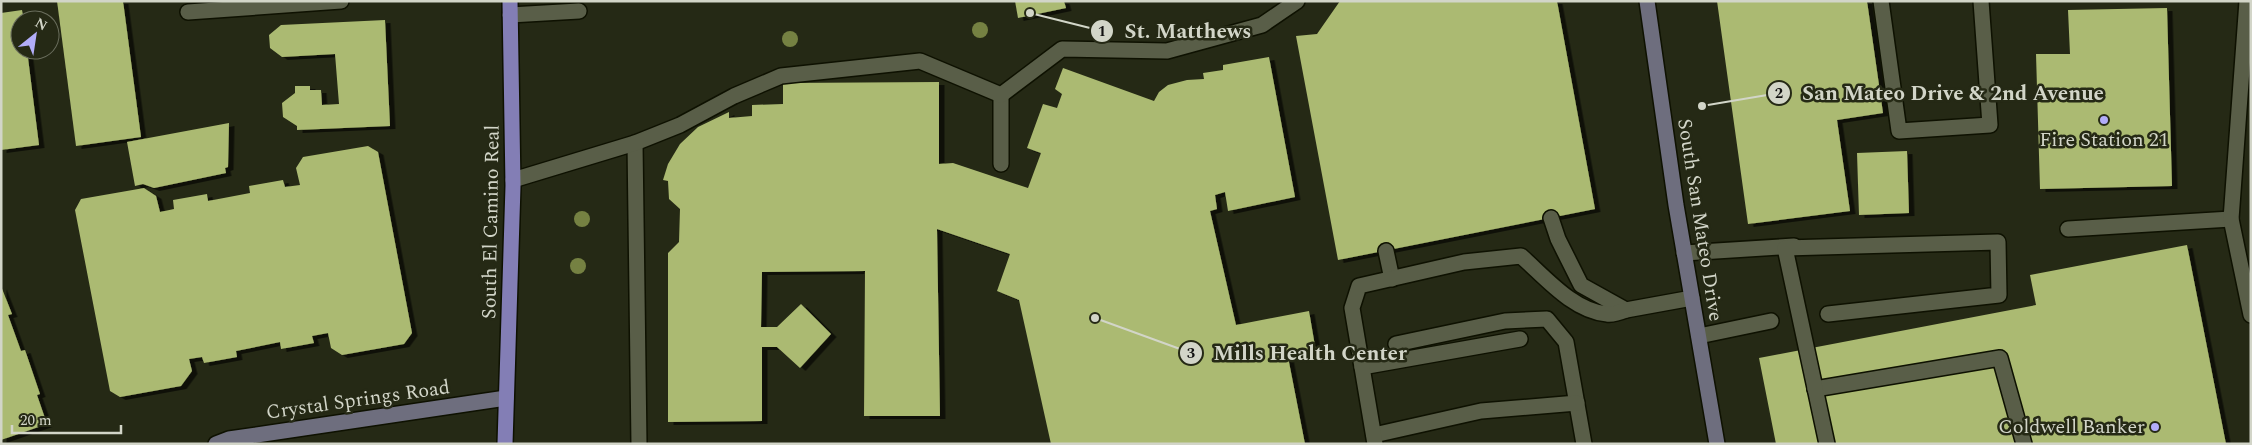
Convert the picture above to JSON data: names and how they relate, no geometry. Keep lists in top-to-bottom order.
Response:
{
  "streets": {
    "main road": ["South San Mateo Drive", "South El Camino Real", "Crystal Springs Road"]
  },
  "crossings": [
    ["South El Camino Real", "Crystal Springs Road"]
  ],
  "places": [
    "St. Matthews",
    "San Mateo Drive & 2nd Avenue",
    "Fire Station 21",
    "Mills Health Center",
    "Coldwell Banker"
  ],
  "scale_bar": "20 m",
  "north": "top right"
}
